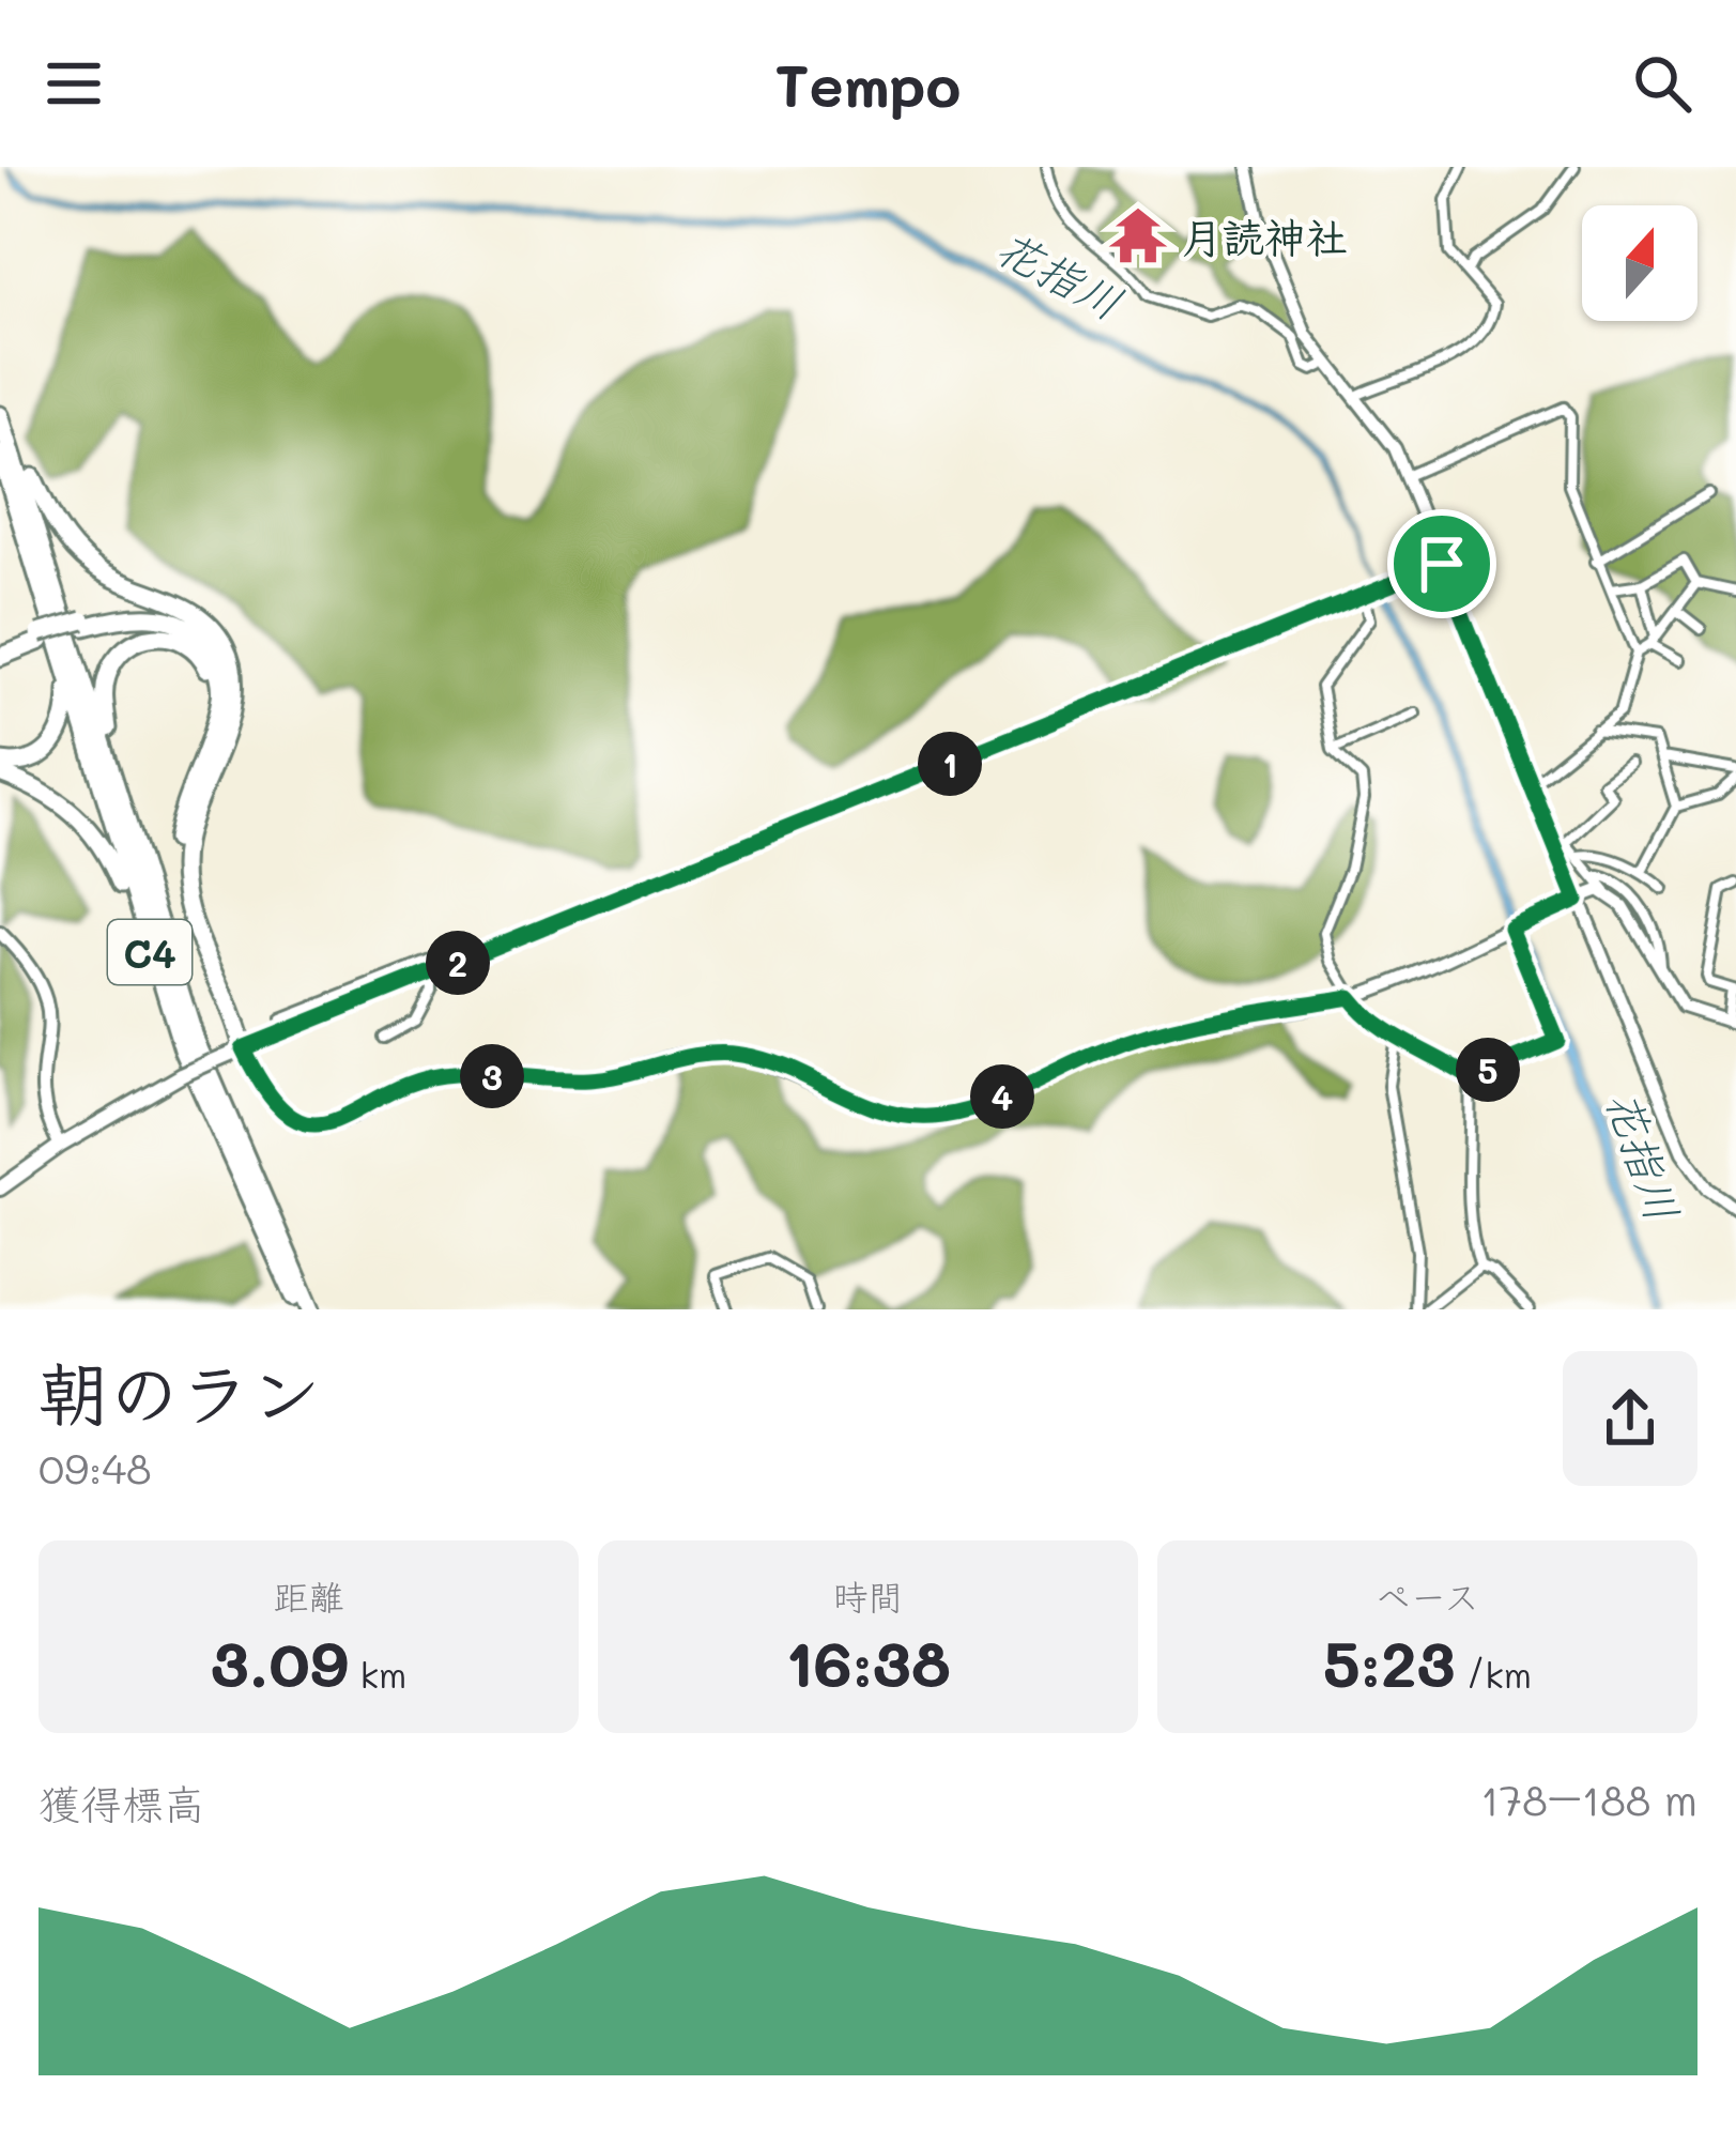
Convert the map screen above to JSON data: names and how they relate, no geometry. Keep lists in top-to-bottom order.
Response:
{
  "streets": {
    "highway": ["C4"]
  },
  "water": ["花指川"],
  "places": {
    "temple": ["月読神社"]
  },
  "north": "top",
  "page": {
    "header": "Tempo",
    "pins": [
      "1",
      "2",
      "5",
      "3",
      "4"
    ],
    "heading": ["朝のラン", "09:48"],
    "stats": [
      ["距離", "3.09 km"],
      ["時間", "16:38"],
      ["ペース", "5:23 /km"]
    ],
    "chart": ["獲得標高", "178–188 m"]
  }
}
